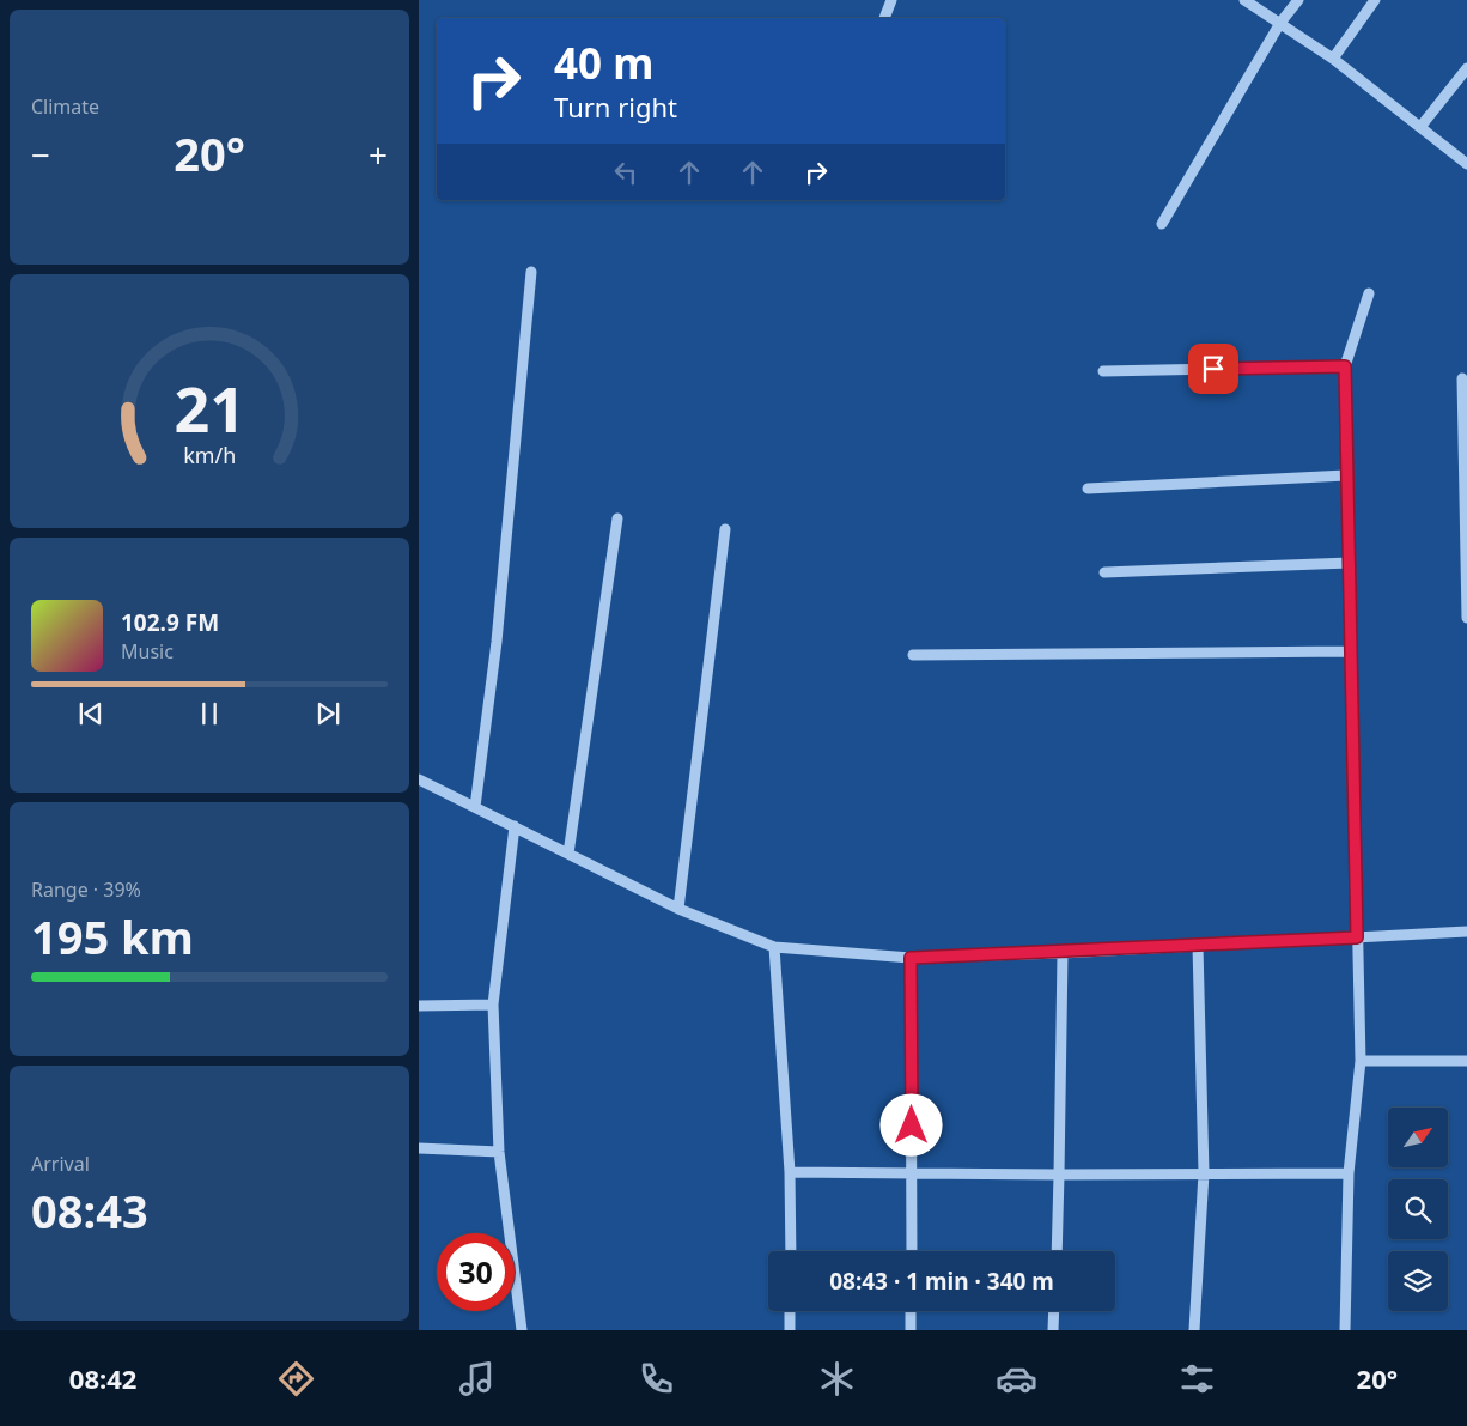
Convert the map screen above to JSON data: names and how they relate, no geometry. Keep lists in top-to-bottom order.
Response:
{
  "north": "top right",
  "page": {
    "tile": [
      "Climate",
      ["Range · 39%", "195 km"],
      ["Arrival", "08:43"]
    ],
    "turn": ["40 m", "Turn right"],
    "heat": ["−", "20°", "+"],
    "song": ["102.9 FM", "Music"],
    "limit": "30",
    "trip": "08:43 · 1 min · 340 m",
    "tabs": ["08:42", "20°"],
    "gauge": ["21", "km/h"]
  }
}
